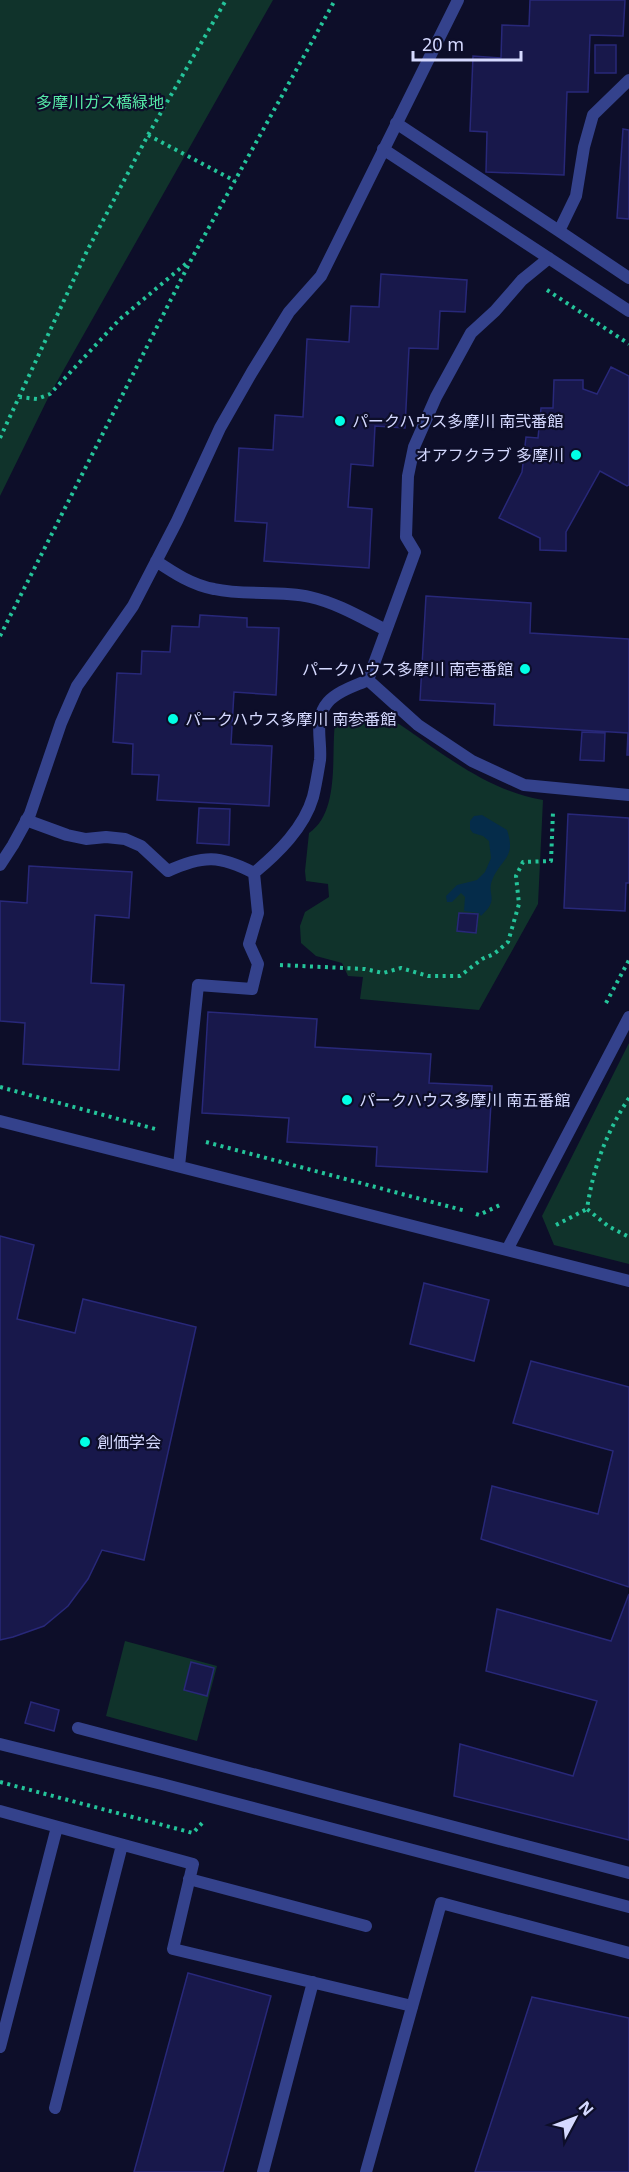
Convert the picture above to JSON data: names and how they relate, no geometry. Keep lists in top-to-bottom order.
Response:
{
  "parks": ["多摩川ガス橋緑地"],
  "places": [
    "パークハウス多摩川 南弐番館",
    "オアフクラブ 多摩川",
    "パークハウス多摩川 南壱番館",
    "パークハウス多摩川 南参番館",
    "パークハウス多摩川 南五番館",
    "創価学会"
  ],
  "scale_bar": "20 m",
  "north": "top right"
}
